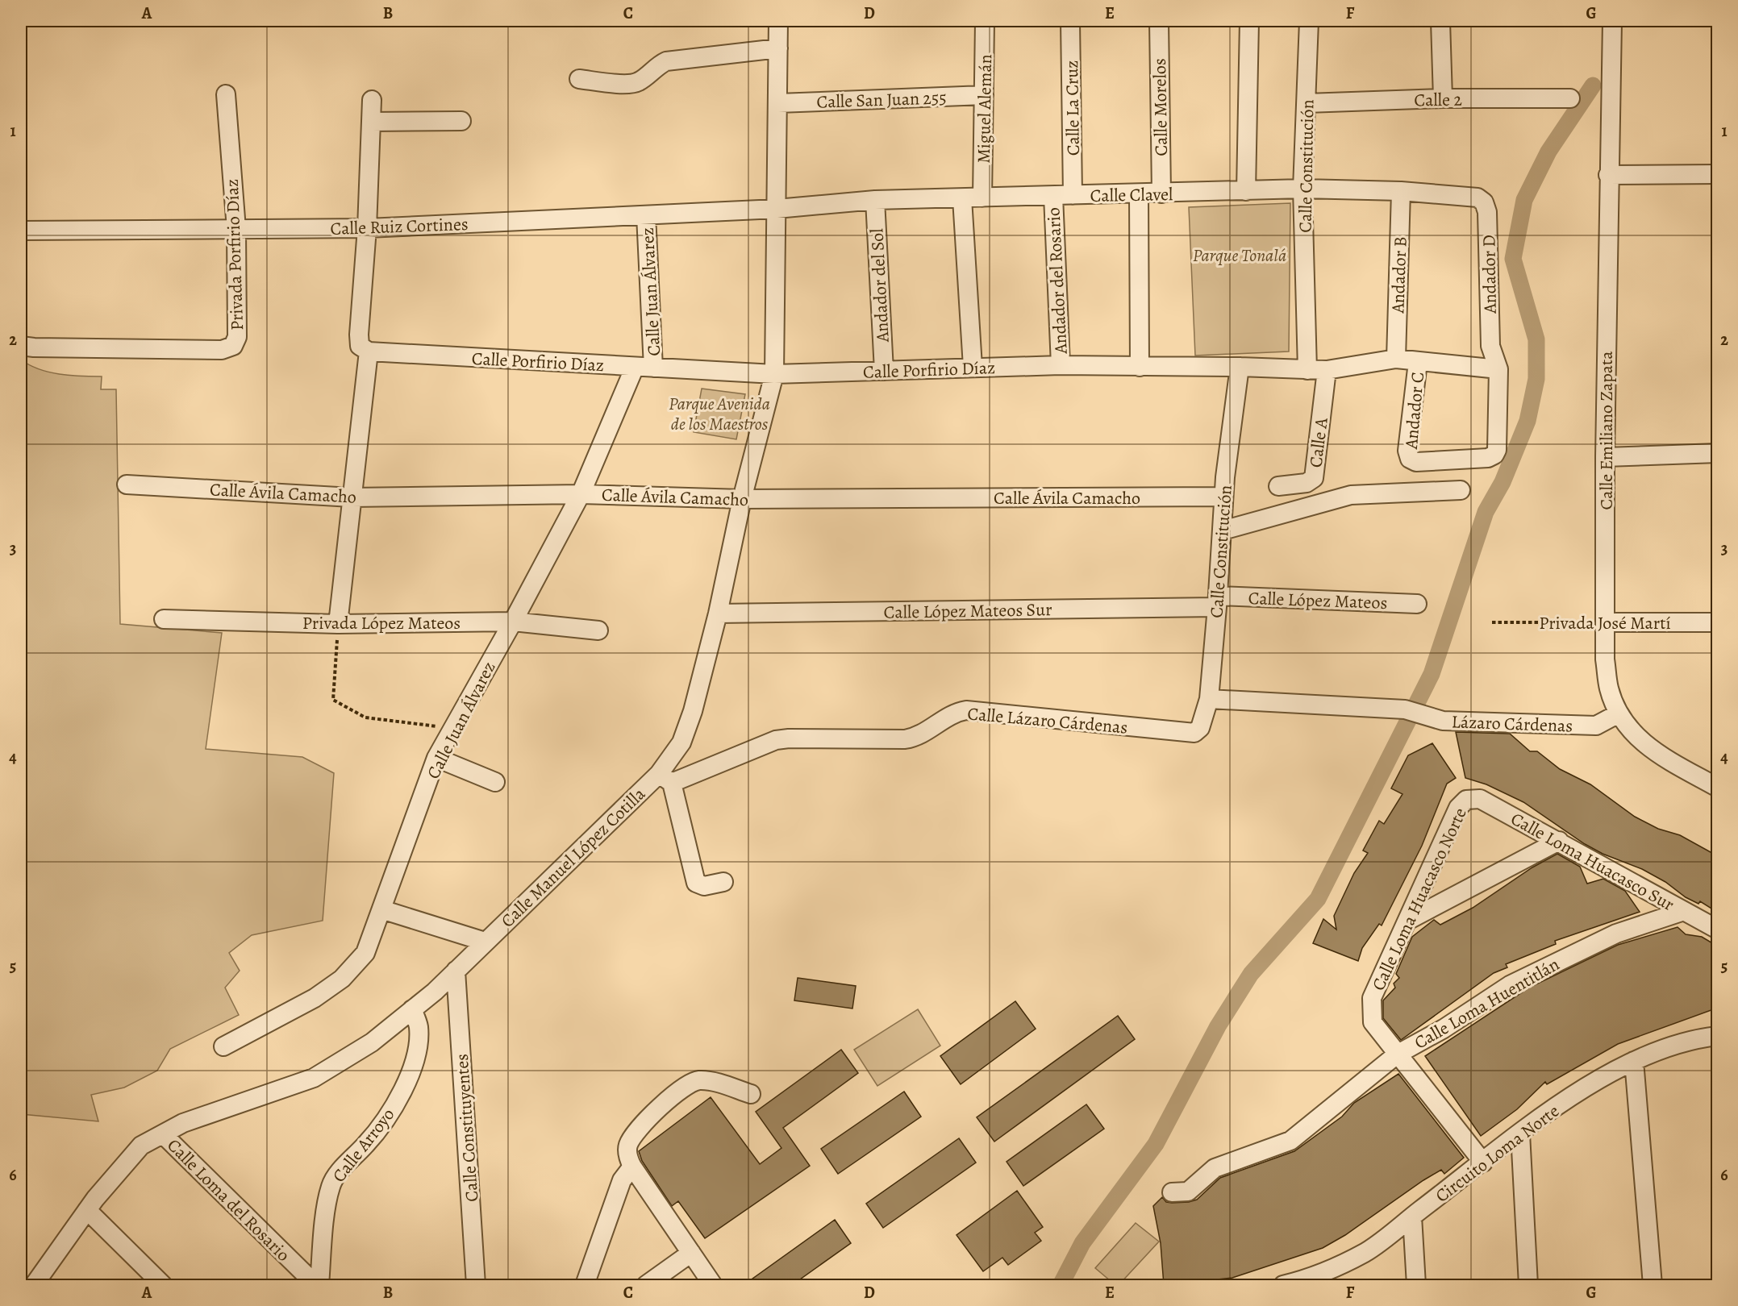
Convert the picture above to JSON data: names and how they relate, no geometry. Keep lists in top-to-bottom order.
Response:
{
  "streets": {
    "street": [
      "Calle San Juan 255",
      "Calle 2",
      "Calle Morelos",
      "Calle La Cruz",
      "Miguel Alemán",
      "Calle Constitución",
      "Calle Clavel",
      "Calle Ruiz Cortines",
      "Privada Porfirio Díaz",
      "Andador D",
      "Andador B",
      "Andador del Rosario",
      "Andador del Sol",
      "Calle Juan Álvarez",
      "Calle Porfirio Díaz",
      "Andador C",
      "Calle Emiliano Zapata",
      "Calle A",
      "Calle Ávila Camacho",
      "Calle López Mateos",
      "Calle López Mateos Sur",
      "Privada López Mateos",
      "Privada José Martí",
      "Calle Lázaro Cárdenas",
      "Lázaro Cárdenas",
      "Calle Manuel López Cotilla",
      "Calle Loma Huacasco Sur",
      "Calle Loma Huacasco Norte",
      "Calle Loma Huentitlán",
      "Calle Constituyentes",
      "Calle Arroyo",
      "Circuito Loma Norte",
      "Calle Loma del Rosario"
    ]
  },
  "crossings": [
    ["Calle San Juan 255", "Miguel Alemán"],
    ["Calle San Juan 255", "Calle Manuel López Cotilla"],
    ["Calle 2", "Calle Constitución"],
    ["Calle Morelos", "Calle Clavel"],
    ["Calle La Cruz", "Calle Clavel"],
    ["Miguel Alemán", "Calle Clavel"],
    ["Calle Constitución", "Calle Clavel"],
    ["Calle Constitución", "Calle Porfirio Díaz"],
    ["Calle Constitución", "Calle Ávila Camacho"],
    ["Calle Constitución", "Calle López Mateos"],
    ["Calle Constitución", "Calle López Mateos Sur"],
    ["Calle Constitución", "Calle Lázaro Cárdenas"],
    ["Calle Constitución", "Lázaro Cárdenas"],
    ["Calle Clavel", "Calle Ruiz Cortines"],
    ["Calle Clavel", "Andador D"],
    ["Calle Clavel", "Andador B"],
    ["Calle Clavel", "Andador del Rosario"],
    ["Calle Clavel", "Andador del Sol"],
    ["Calle Clavel", "Calle Manuel López Cotilla"],
    ["Calle Ruiz Cortines", "Privada Porfirio Díaz"],
    ["Calle Ruiz Cortines", "Calle Juan Álvarez"],
    ["Calle Ruiz Cortines", "Calle Manuel López Cotilla"],
    ["Andador D", "Calle Porfirio Díaz"],
    ["Andador D", "Andador C"],
    ["Andador B", "Calle Porfirio Díaz"],
    ["Andador del Rosario", "Calle Porfirio Díaz"],
    ["Andador del Sol", "Calle Porfirio Díaz"],
    ["Calle Juan Álvarez", "Calle Porfirio Díaz"],
    ["Calle Juan Álvarez", "Calle Ávila Camacho"],
    ["Calle Juan Álvarez", "Privada López Mateos"],
    ["Calle Porfirio Díaz", "Andador C"],
    ["Calle Porfirio Díaz", "Calle A"],
    ["Calle Porfirio Díaz", "Calle Manuel López Cotilla"],
    ["Calle Emiliano Zapata", "Privada José Martí"],
    ["Calle Emiliano Zapata", "Lázaro Cárdenas"],
    ["Calle Ávila Camacho", "Calle Manuel López Cotilla"],
    ["Calle López Mateos", "Calle López Mateos Sur"],
    ["Calle López Mateos Sur", "Calle Manuel López Cotilla"],
    ["Calle Lázaro Cárdenas", "Calle Manuel López Cotilla"],
    ["Calle Manuel López Cotilla", "Calle Constituyentes"],
    ["Calle Manuel López Cotilla", "Calle Arroyo"],
    ["Calle Manuel López Cotilla", "Calle Loma del Rosario"],
    ["Calle Loma Huacasco Sur", "Calle Loma Huacasco Norte"],
    ["Calle Loma Huacasco Sur", "Calle Loma Huentitlán"],
    ["Calle Loma Huacasco Norte", "Calle Loma Huentitlán"],
    ["Calle Loma Huacasco Norte", "Circuito Loma Norte"],
    ["Calle Arroyo", "Calle Loma del Rosario"]
  ],
  "parks": ["Parque Tonalá", "Parque Avenida de los Maestros"],
  "grid": {
    "columns": [
      "A",
      "B",
      "C",
      "D",
      "E",
      "F",
      "G"
    ],
    "rows": [
      "1",
      "2",
      "3",
      "4",
      "5",
      "6"
    ]
  }
}
